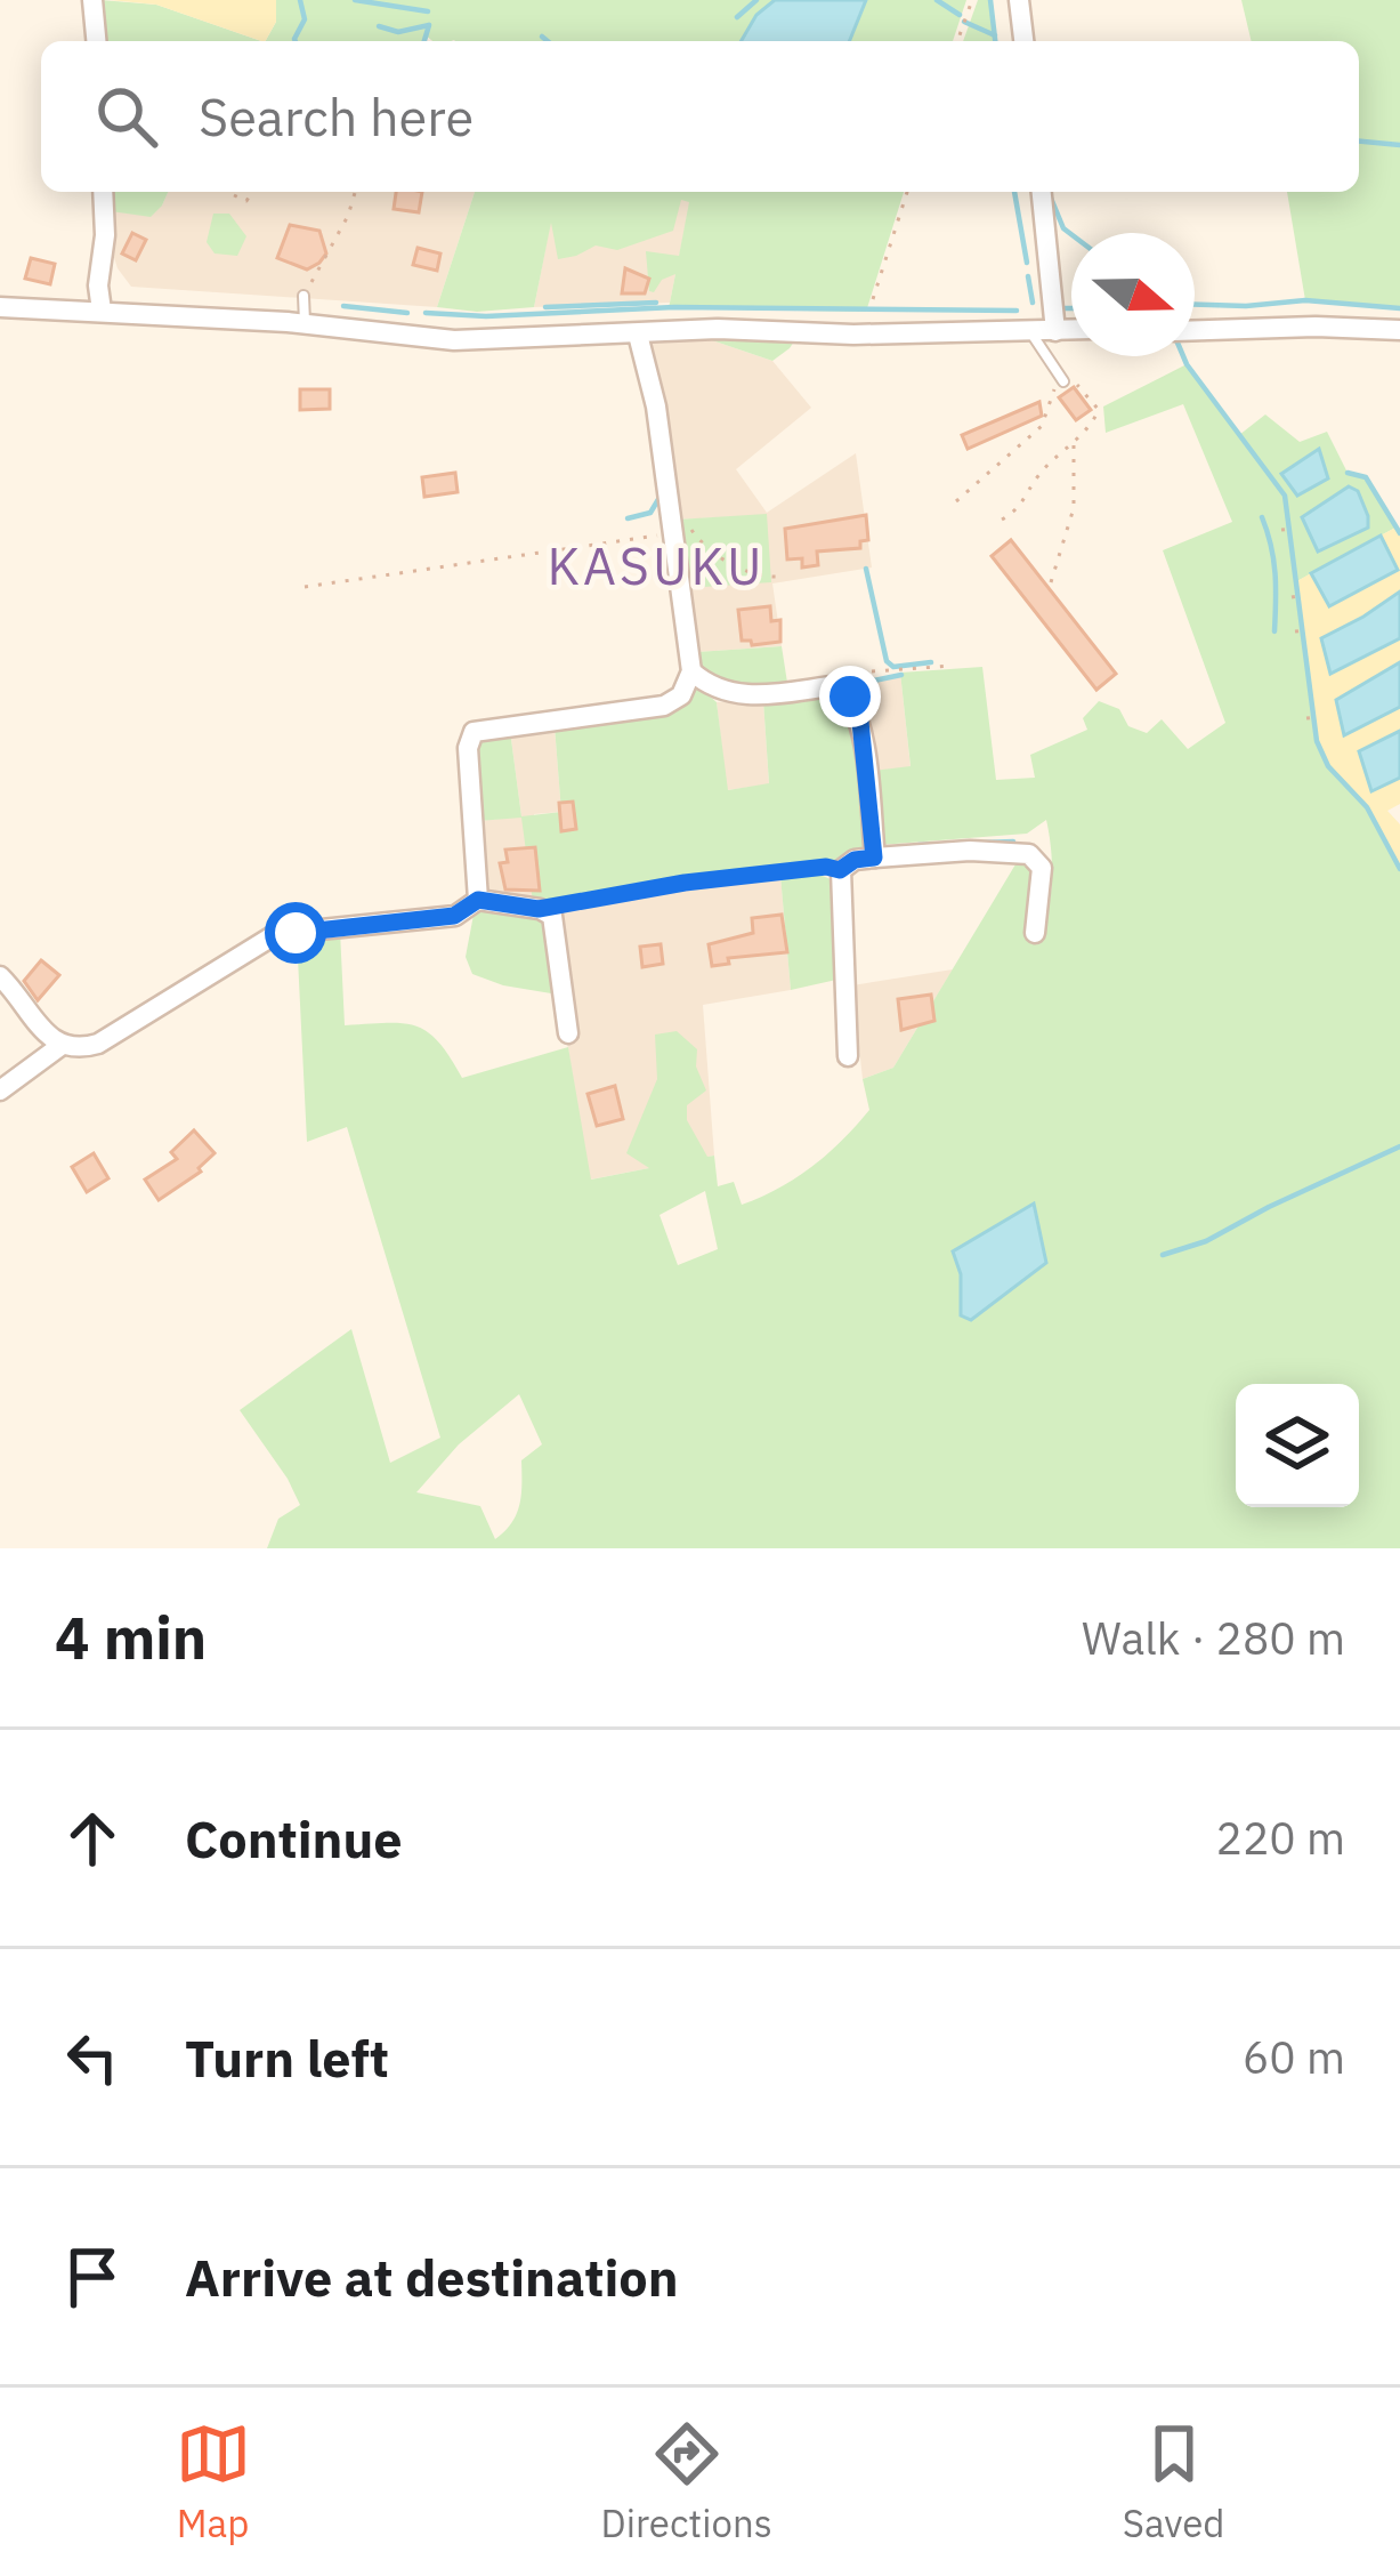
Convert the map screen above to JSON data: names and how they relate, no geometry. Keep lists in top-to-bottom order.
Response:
{
  "districts": ["KASUKU"],
  "north": "right",
  "page": {
    "search": "Search here",
    "heading": ["4 min", "Walk · 280 m"],
    "list": [
      ["Continue", "220 m"],
      ["Turn left", "60 m"],
      "Arrive at destination"
    ],
    "nav": ["Map", "Directions", "Saved"]
  }
}
